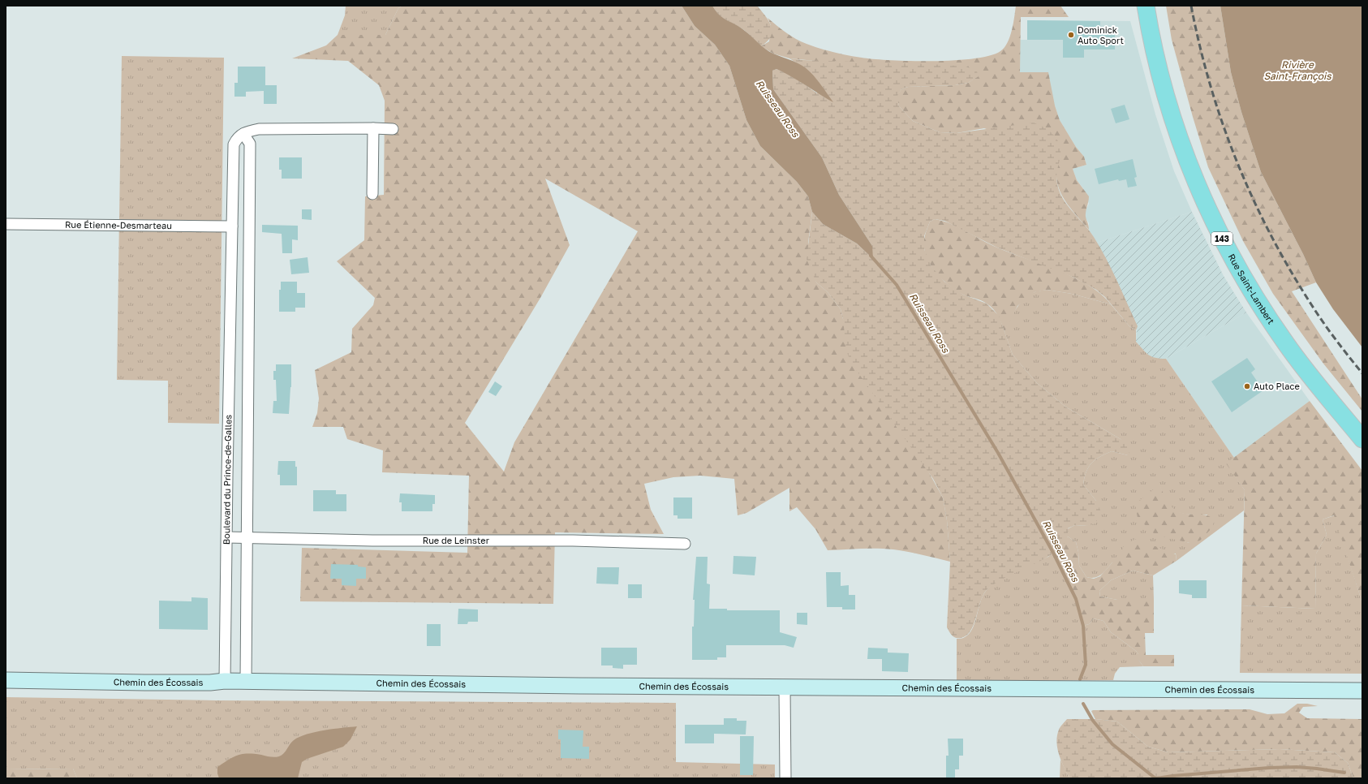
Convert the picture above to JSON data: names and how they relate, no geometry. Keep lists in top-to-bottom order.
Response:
{
  "streets": {
    "main road": ["143", "Rue Saint-Lambert", "Chemin des Écossais"],
    "street": ["Rue Étienne-Desmarteau", "Boulevard du Prince-de-Galles", "Rue de Leinster"]
  },
  "crossings": [
    ["Rue Étienne-Desmarteau", "Boulevard du Prince-de-Galles"],
    ["Boulevard du Prince-de-Galles", "Rue de Leinster"],
    ["Boulevard du Prince-de-Galles", "Chemin des Écossais"]
  ],
  "water": ["Rivière Saint-François", "Ruisseau Ross"],
  "places": ["Dominick Auto Sport", "Auto Place"]
}
